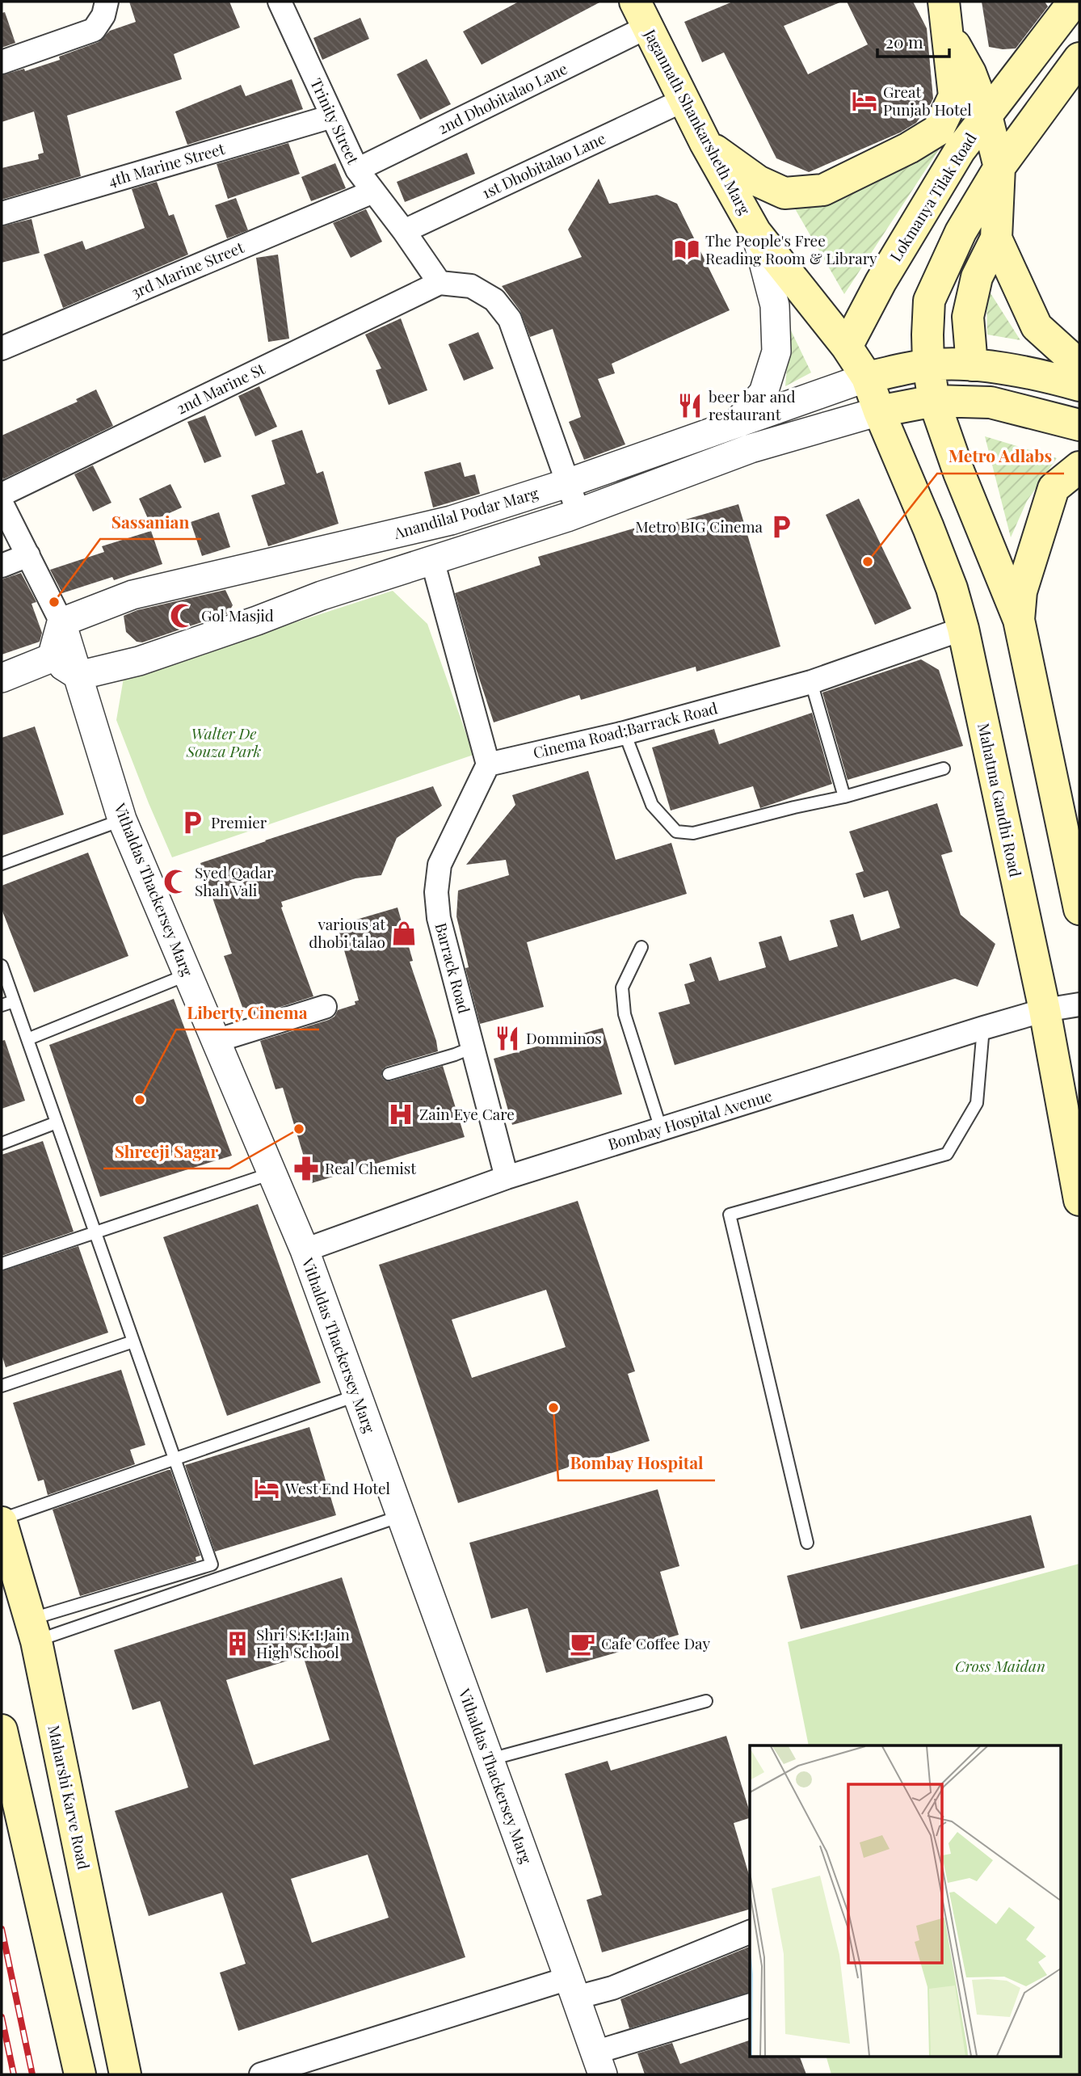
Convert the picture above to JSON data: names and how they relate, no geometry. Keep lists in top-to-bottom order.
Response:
{
  "streets": {
    "main road": [
      "Jagannath Shankarsheth Marg",
      "Lokmanya Tilak Road",
      "Mahatma Gandhi Road",
      "Maharshi Karve Road"
    ],
    "street": [
      "2nd Dhobitalao Lane",
      "Trinity Street",
      "4th Marine Street",
      "1st Dhobitalao Lane",
      "3rd Marine Street",
      "2nd Marine St",
      "Anandilal Podar Marg",
      "Cinema Road;Barrack Road",
      "Vithaldas Thackersey Marg",
      "Barrack Road",
      "Bombay Hospital Avenue"
    ]
  },
  "crossings": [
    ["2nd Dhobitalao Lane", "Trinity Street"],
    ["2nd Dhobitalao Lane", "Jagannath Shankarsheth Marg"],
    ["Trinity Street", "4th Marine Street"],
    ["Trinity Street", "1st Dhobitalao Lane"],
    ["Trinity Street", "3rd Marine Street"],
    ["Trinity Street", "2nd Marine St"],
    ["Jagannath Shankarsheth Marg", "1st Dhobitalao Lane"],
    ["Jagannath Shankarsheth Marg", "Lokmanya Tilak Road"],
    ["Jagannath Shankarsheth Marg", "Anandilal Podar Marg"],
    ["Jagannath Shankarsheth Marg", "Mahatma Gandhi Road"],
    ["Anandilal Podar Marg", "Mahatma Gandhi Road"],
    ["Anandilal Podar Marg", "Vithaldas Thackersey Marg"],
    ["Cinema Road;Barrack Road", "Mahatma Gandhi Road"],
    ["Cinema Road;Barrack Road", "Barrack Road"],
    ["Mahatma Gandhi Road", "Bombay Hospital Avenue"],
    ["Vithaldas Thackersey Marg", "Bombay Hospital Avenue"],
    ["Barrack Road", "Bombay Hospital Avenue"]
  ],
  "parks": ["Walter De Souza Park", "Cross Maidan"],
  "places": {
    "hotel": ["Great Punjab Hotel", "West End Hotel"],
    "library": ["The People's Free Reading Room & Library"],
    "restaurant": ["beer bar and restaurant", "Domminos"],
    "parking": ["Metro BIG Cinema", "Premier"],
    "other": [
      "Metro Adlabs",
      "Sassanian",
      "Liberty Cinema",
      "Shreeji Sagar",
      "Bombay Hospital"
    ],
    "mosque": ["Gol Masjid", "Syed Qadar Shah Vali"],
    "shop": ["various at dhobi talao"],
    "hospital": ["Zain Eye Care"],
    "pharmacy": ["Real Chemist"],
    "building": ["Shri S.K.I.Jain High School"],
    "cafe": ["Cafe Coffee Day"]
  },
  "scale_bar": "20 m"
}
